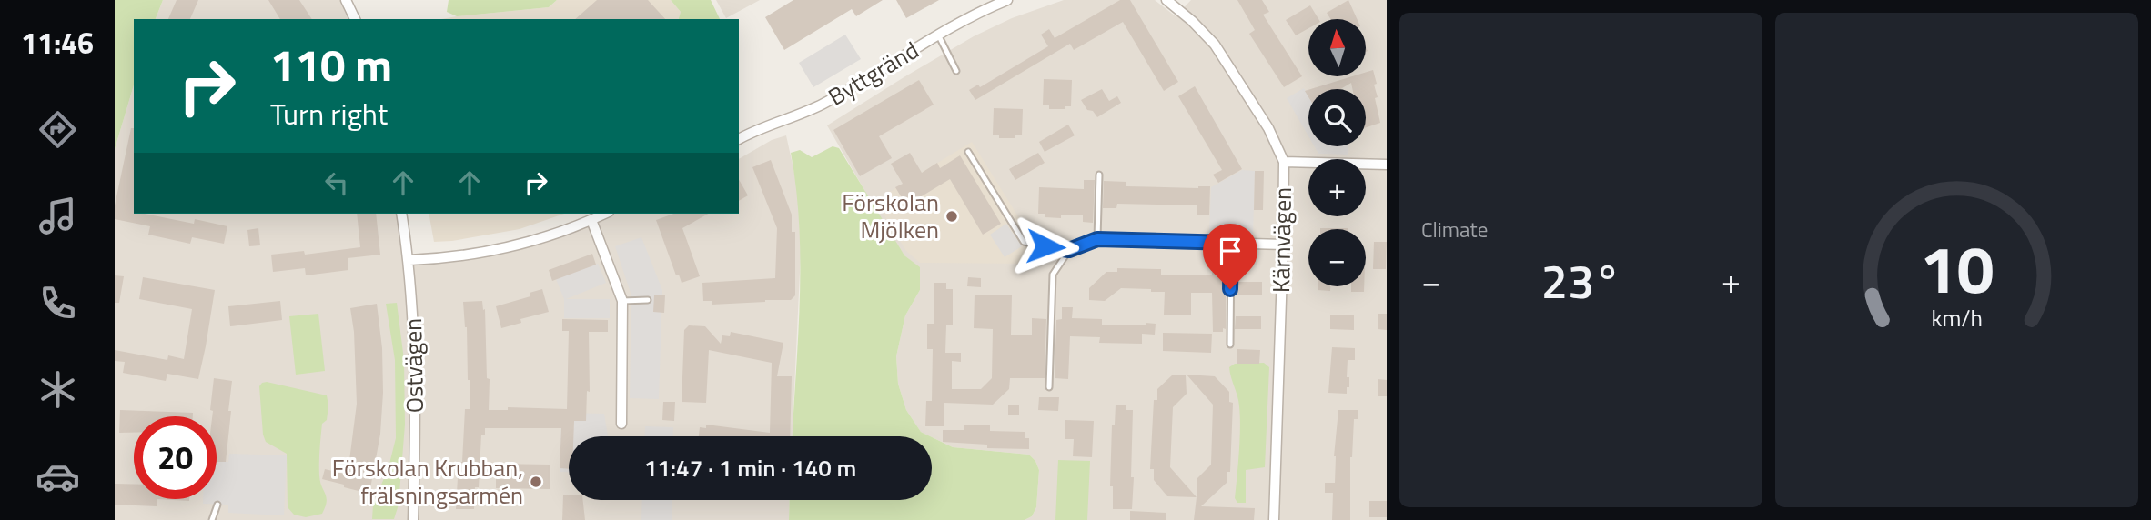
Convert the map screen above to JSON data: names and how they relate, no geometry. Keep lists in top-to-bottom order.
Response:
{
  "streets": {
    "street": ["Byttgränd", "Kärnvägen", "Ostvägen"]
  },
  "places": ["Förskolan Mjölken", "Förskolan Krubban, frälsningsarmén"],
  "north": "top",
  "page": {
    "tabs": "11:46",
    "tile": "Climate",
    "map_buttons": ["+", "−"],
    "turn": ["110 m", "Turn right"],
    "heat": ["−", "23°", "+"],
    "limit": "20",
    "trip": "11:47 · 1 min · 140 m",
    "gauge": ["10", "km/h"]
  }
}
